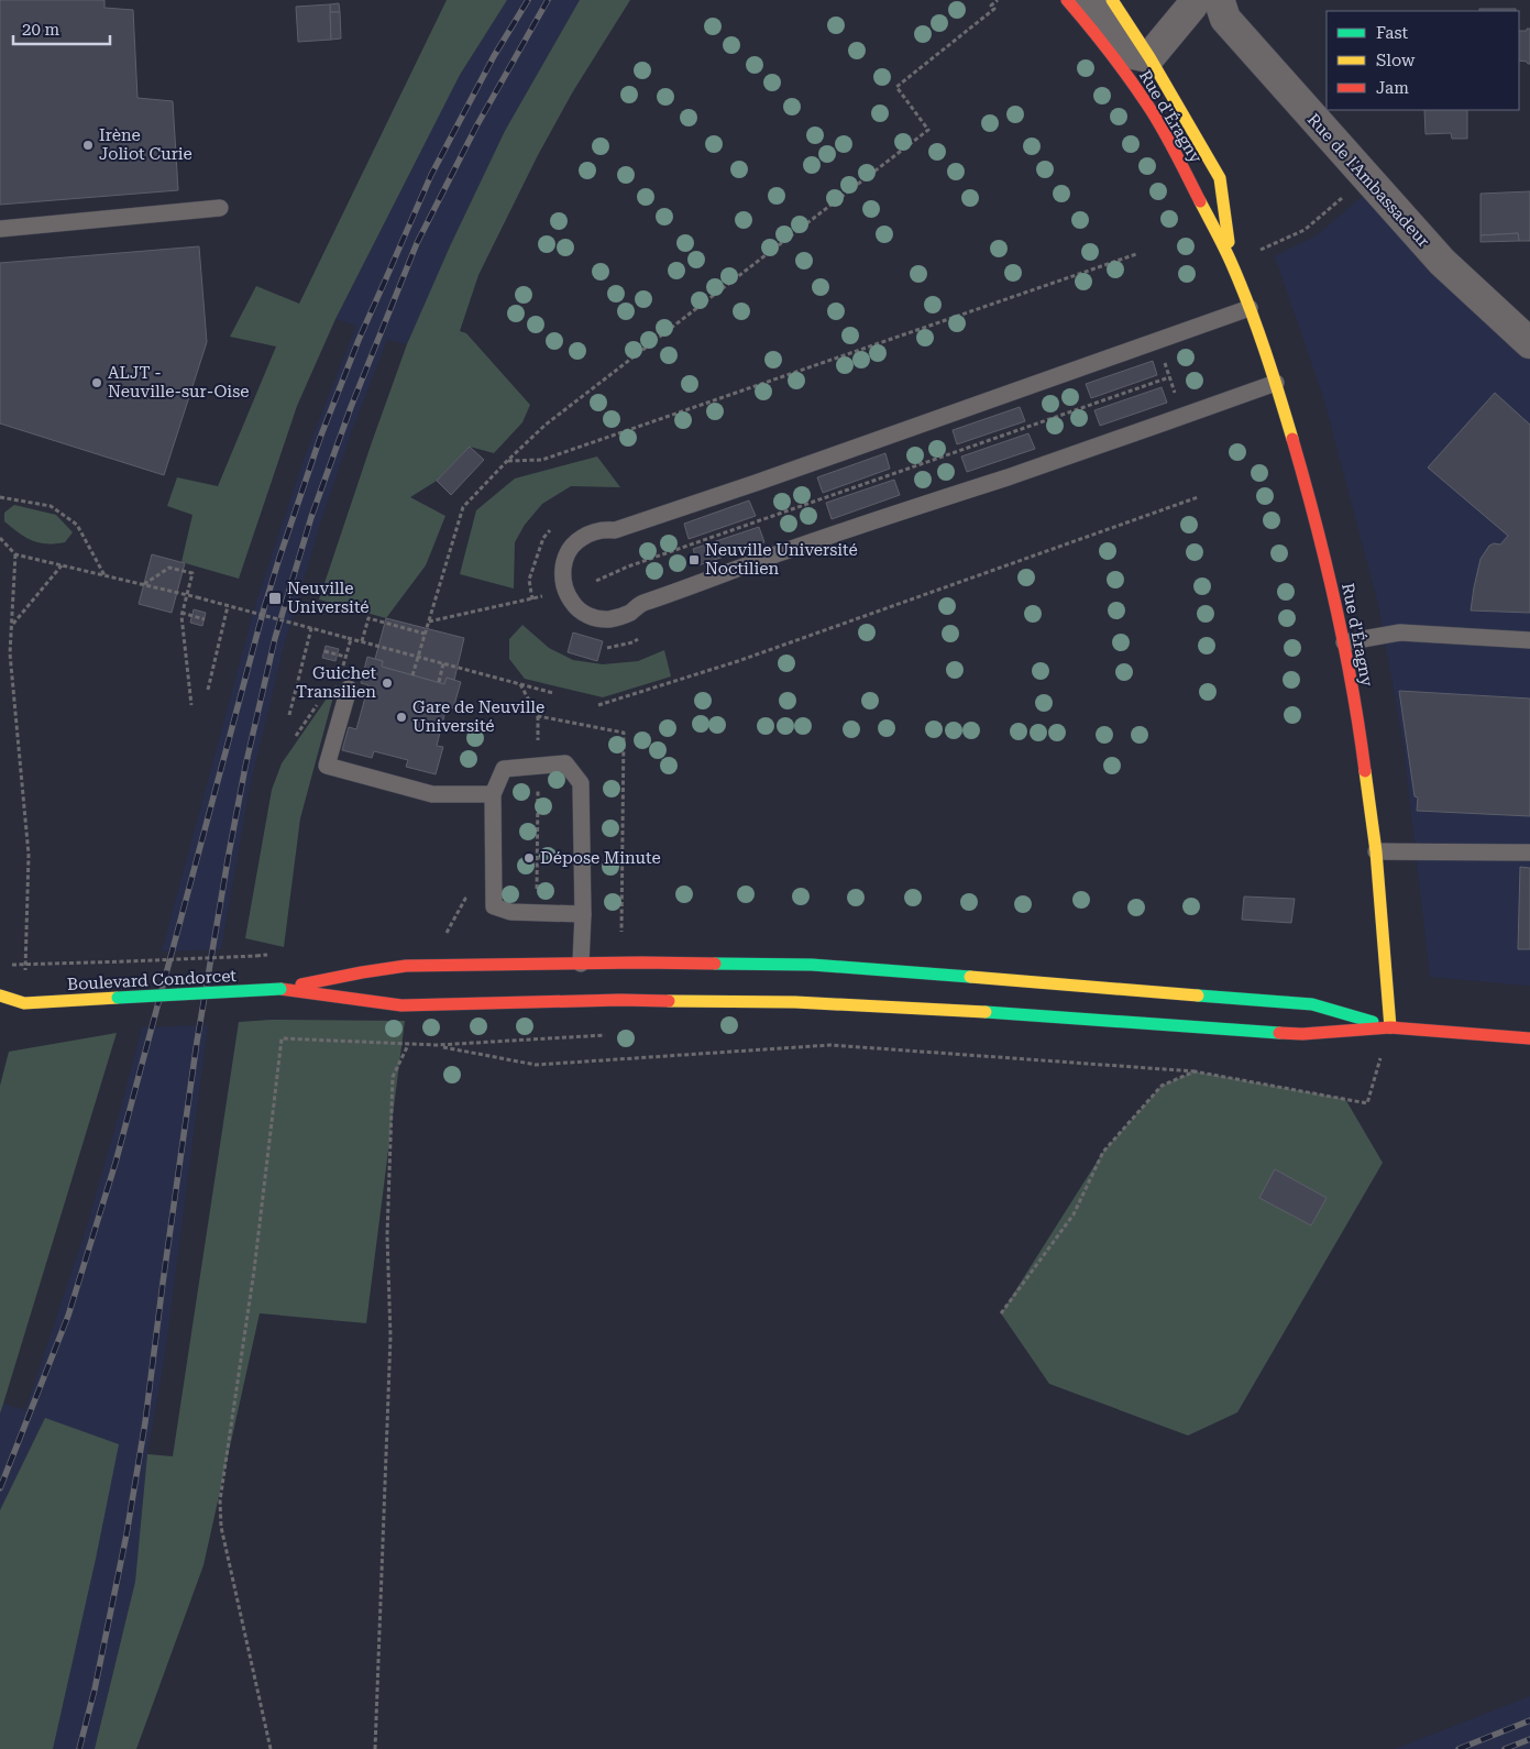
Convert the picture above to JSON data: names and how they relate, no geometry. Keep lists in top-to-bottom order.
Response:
{
  "streets": {
    "main road": ["Rue d'Éragny", "Boulevard Condorcet"],
    "street": ["Rue de l'Ambassadeur"]
  },
  "places": {
    "other": [
      "Irène Joliot Curie",
      "ALJT - Neuville-sur-Oise",
      "Guichet Transilien",
      "Gare de Neuville Université",
      "Dépose Minute"
    ],
    "transit": ["Neuville Université Noctilien", "Neuville Université"]
  },
  "legend": ["Fast", "Slow", "Jam"],
  "scale_bar": "20 m"
}
